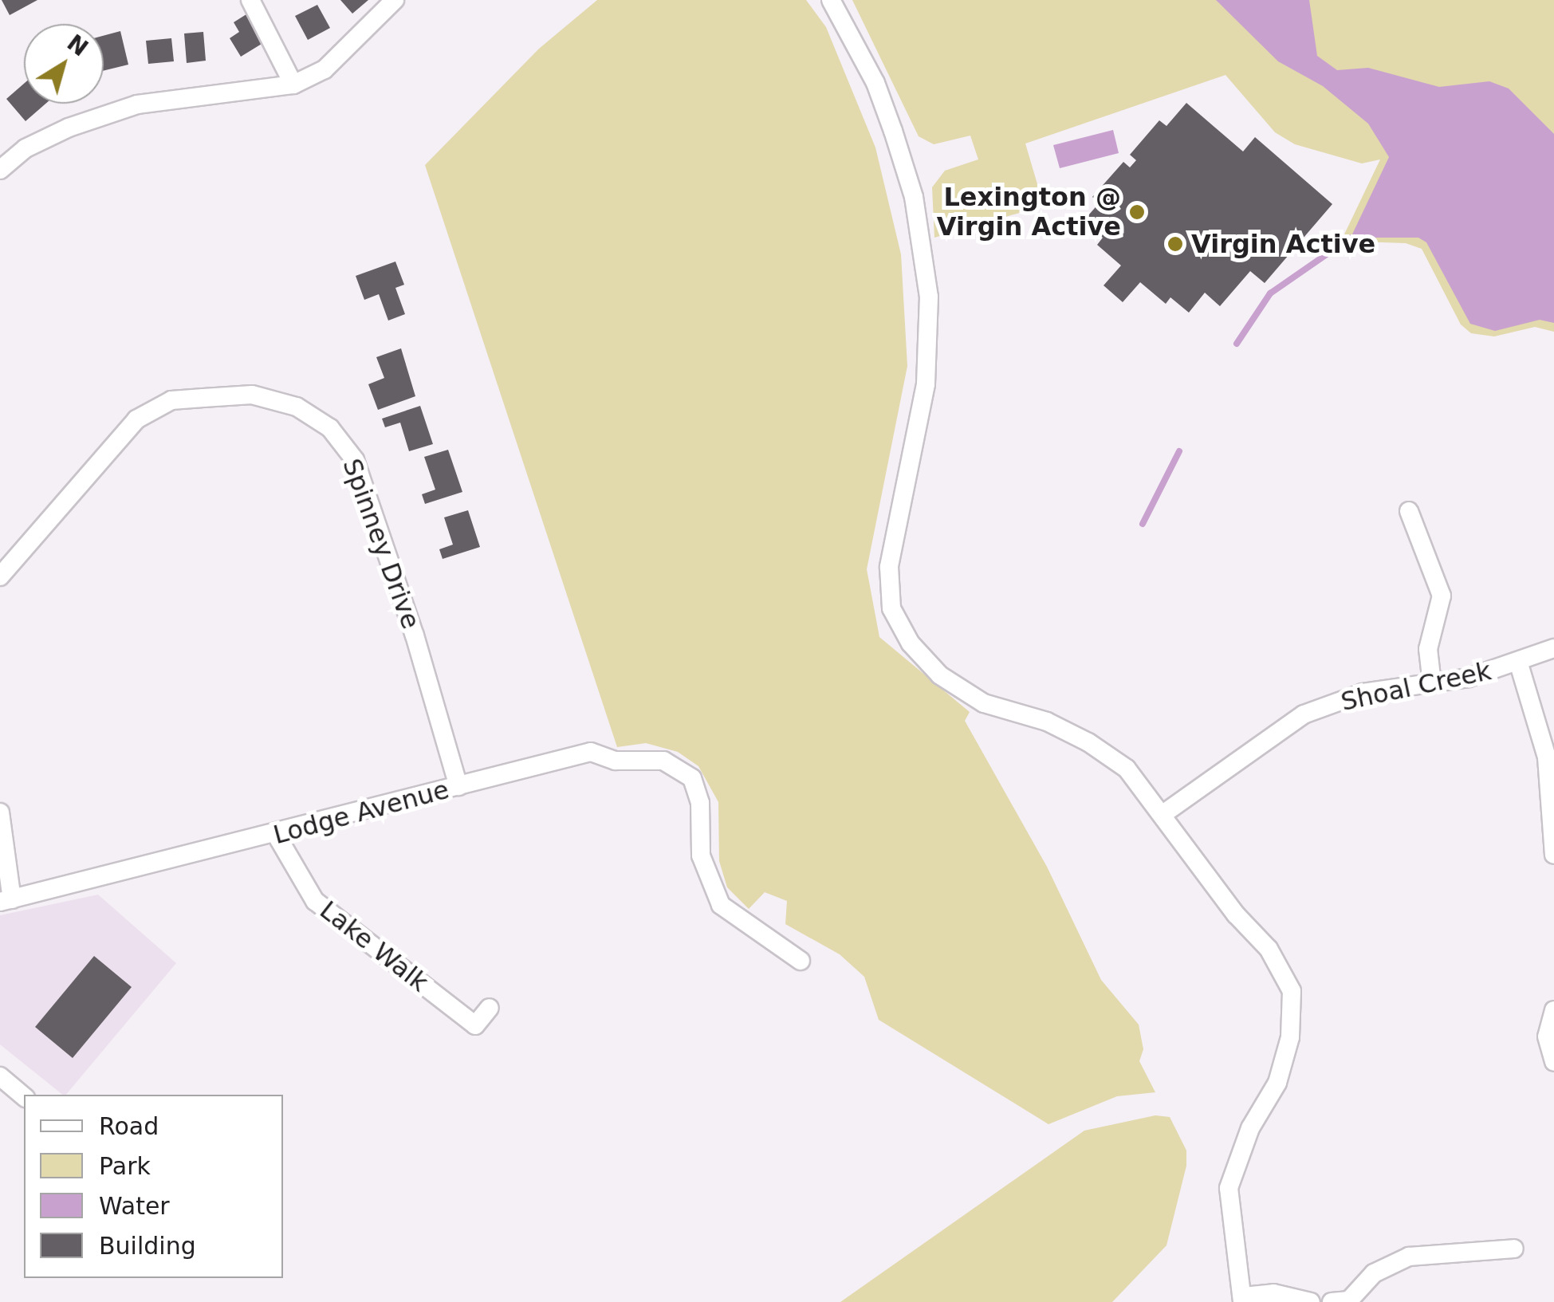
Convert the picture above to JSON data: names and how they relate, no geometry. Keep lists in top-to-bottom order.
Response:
{
  "streets": {
    "street": [
      "Spinney Drive",
      "Shoal Creek",
      "Lodge Avenue",
      "Lake Walk"
    ]
  },
  "crossings": [
    ["Spinney Drive", "Lodge Avenue"],
    ["Lodge Avenue", "Lake Walk"]
  ],
  "places": ["Lexington @ Virgin Active", "Virgin Active"],
  "legend": [
    "Road",
    "Park",
    "Water",
    "Building"
  ],
  "north": "top right"
}
